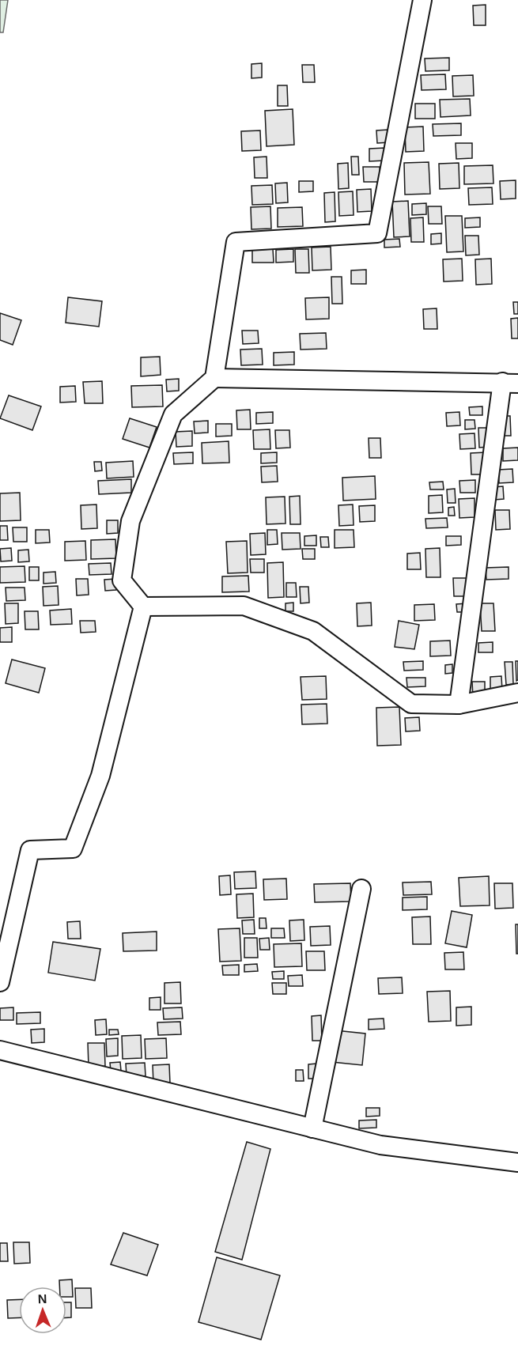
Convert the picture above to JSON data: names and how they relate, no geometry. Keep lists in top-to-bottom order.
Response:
{
  "north": "top"
}
